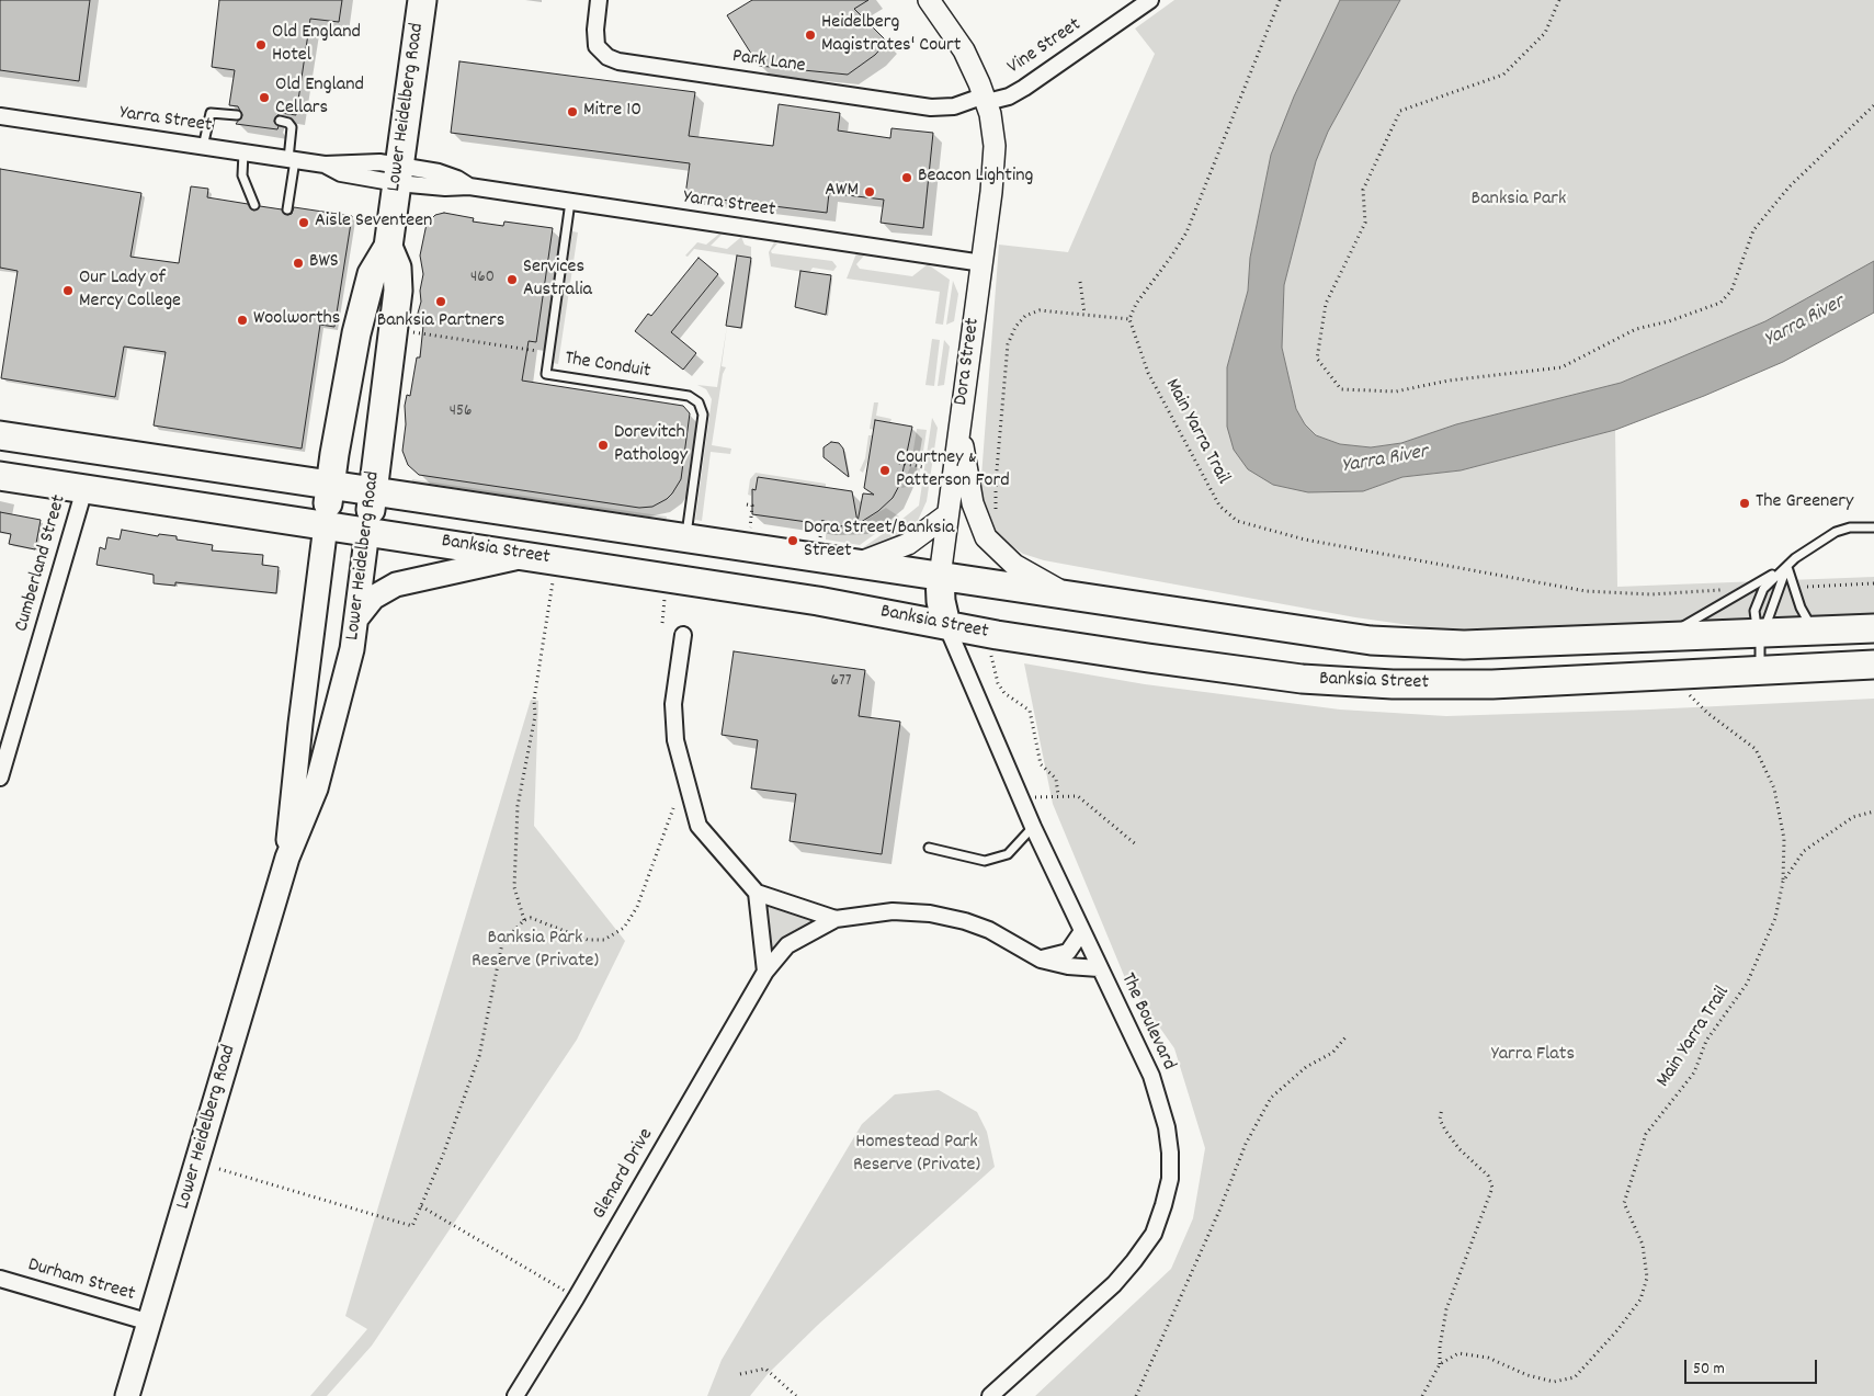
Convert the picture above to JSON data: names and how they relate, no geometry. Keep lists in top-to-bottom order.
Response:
{
  "streets": {
    "highway": ["Lower Heidelberg Road", "Dora Street", "Banksia Street"],
    "street": [
      "Vine Street",
      "Park Lane",
      "Yarra Street",
      "Cumberland Street",
      "The Boulevard",
      "Glenard Drive",
      "Durham Street"
    ],
    "lane": ["The Conduit"],
    "path": ["Main Yarra Trail"]
  },
  "crossings": [
    ["Vine Street", "Park Lane"],
    ["Vine Street", "Dora Street"],
    ["Park Lane", "Dora Street"],
    ["Lower Heidelberg Road", "Yarra Street"],
    ["Lower Heidelberg Road", "Banksia Street"],
    ["Lower Heidelberg Road", "Durham Street"],
    ["Yarra Street", "Dora Street"],
    ["Yarra Street", "The Conduit"],
    ["Dora Street", "Banksia Street"],
    ["Dora Street", "The Boulevard"],
    ["The Conduit", "Banksia Street"],
    ["Banksia Street", "Cumberland Street"],
    ["Banksia Street", "The Boulevard"],
    ["The Boulevard", "Glenard Drive"]
  ],
  "water": ["Yarra River"],
  "parks": [
    "Banksia Park",
    "Banksia Park Reserve (Private)",
    "Yarra Flats",
    "Homestead Park Reserve (Private)"
  ],
  "places": [
    "Heidelberg Magistrates' Court",
    "Old England Hotel",
    "Old England Cellars",
    "Mitre 10",
    "Beacon Lighting",
    "AWM",
    "Aisle Seventeen",
    "BWS",
    "Services Australia",
    "Our Lady of Mercy College",
    "Banksia Partners",
    "Woolworths",
    "Dorevitch Pathology",
    "Courtney & Patterson Ford",
    "The Greenery",
    "Dora Street/Banksia Street"
  ],
  "house_numbers": ["460", "456", "677"],
  "scale_bar": "50 m"
}
